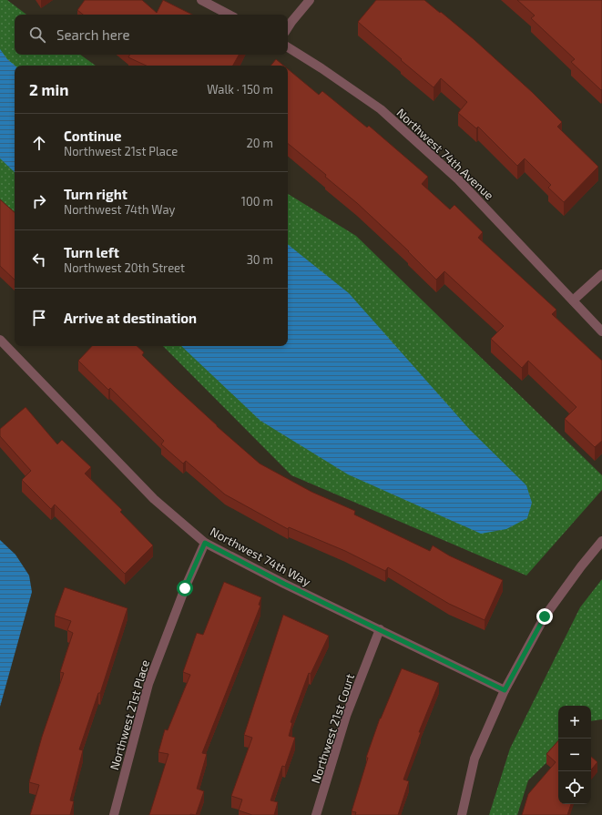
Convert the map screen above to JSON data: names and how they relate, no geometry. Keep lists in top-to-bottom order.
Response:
{
  "streets": {
    "street": [
      "Northwest 74th Avenue",
      "Northwest 74th Way",
      "Northwest 21st Place",
      "Northwest 21st Court"
    ]
  },
  "crossings": [
    ["Northwest 74th Way", "Northwest 21st Place"],
    ["Northwest 74th Way", "Northwest 21st Court"]
  ],
  "page": {
    "search": "Search here",
    "heading": ["2 min", "Walk · 150 m"],
    "list": [
      ["Continue", "Northwest 21st Place", "20 m"],
      ["Turn right", "Northwest 74th Way", "100 m"],
      ["Turn left", "Northwest 20th Street", "30 m"],
      "Arrive at destination"
    ],
    "map_buttons": ["+", "−"]
  }
}
